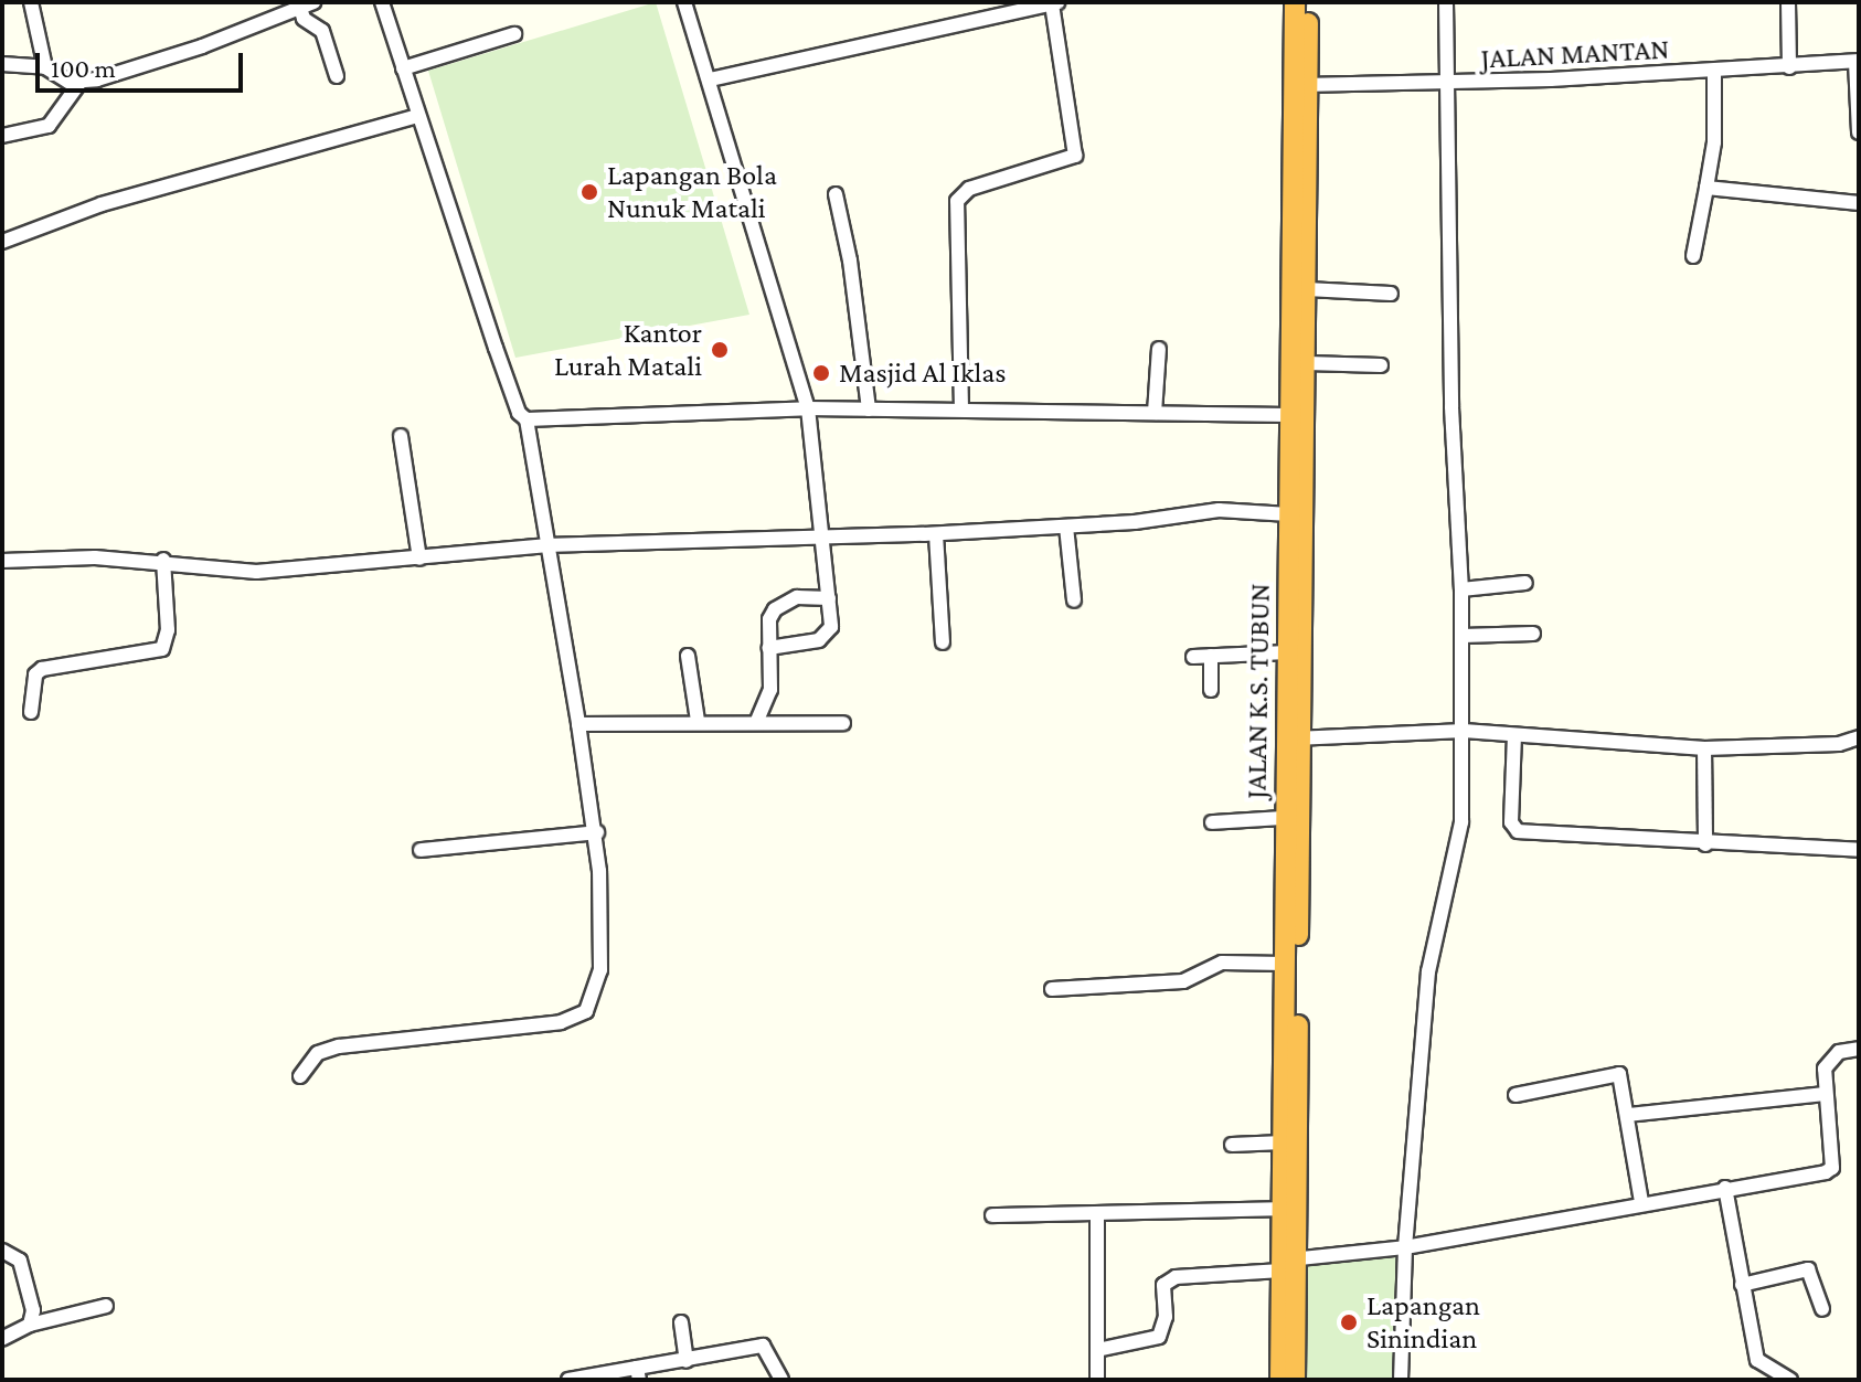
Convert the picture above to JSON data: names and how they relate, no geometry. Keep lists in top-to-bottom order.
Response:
{
  "streets": {
    "highway": ["JALAN K.S. TUBUN"],
    "street": ["JALAN MANTAN"]
  },
  "crossings": [
    ["JALAN MANTAN", "JALAN K.S. TUBUN"]
  ],
  "places": [
    "Lapangan Bola Nunuk Matali",
    "Kantor Lurah Matali",
    "Masjid Al Iklas",
    "Lapangan Sinindian"
  ],
  "scale_bar": "100 m"
}
